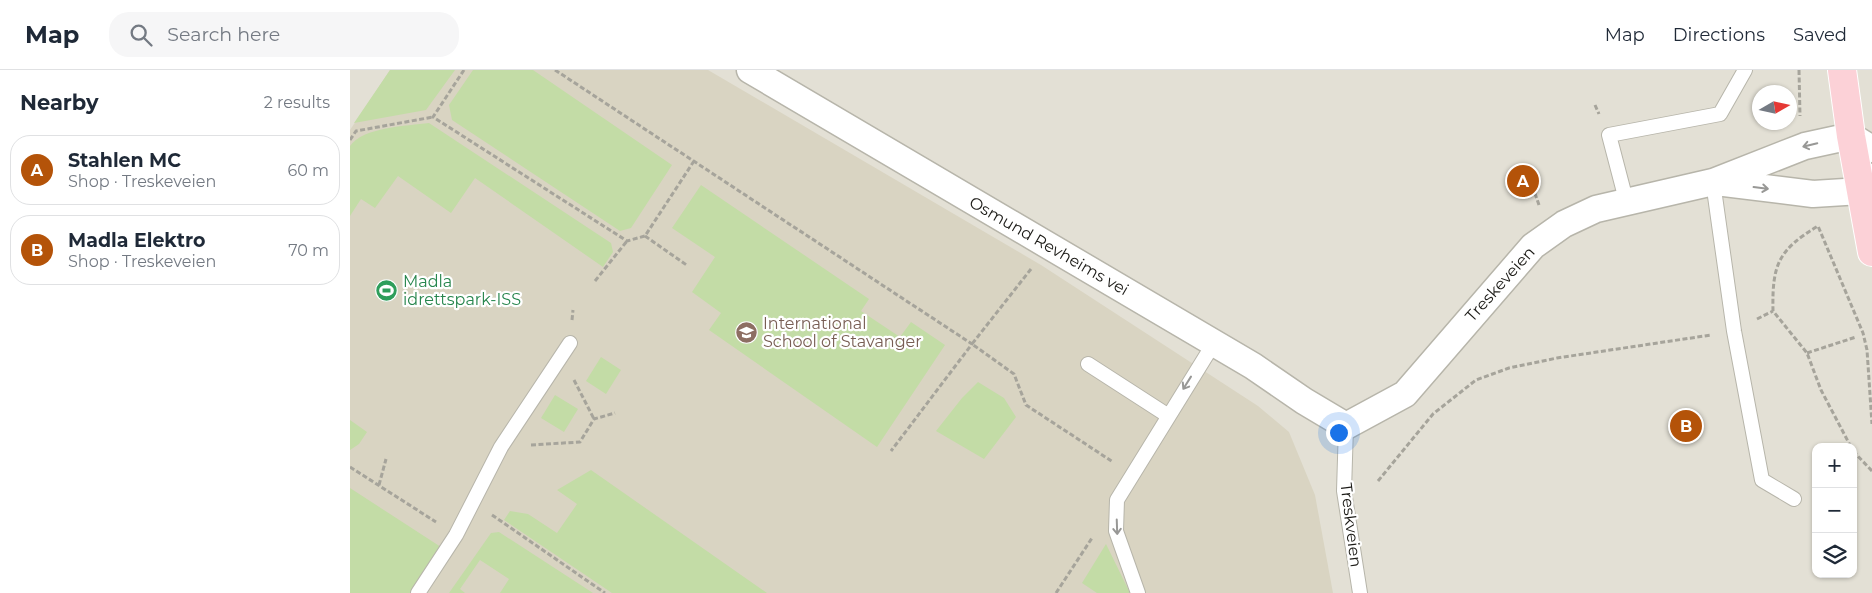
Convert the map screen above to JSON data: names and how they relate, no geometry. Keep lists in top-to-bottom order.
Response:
{
  "streets": {
    "street": ["Osmund Revheims vei", "Treskeveien"],
    "lane": ["Treskveien"]
  },
  "crossings": [
    ["Osmund Revheims vei", "Treskeveien"],
    ["Osmund Revheims vei", "Treskveien"],
    ["Treskeveien", "Treskveien"]
  ],
  "places": {
    "sports": ["Madla idrettspark-ISS"],
    "school or university": ["International School of Stavanger"]
  },
  "north": "right",
  "page": {
    "header": "Map",
    "search": "Search here",
    "nav": ["Map", "Directions", "Saved"],
    "heading": ["Nearby", "2 results"],
    "list": [
      {
        "mark": "A",
        "name": "Stahlen MC",
        "note": "Shop · Treskeveien",
        "value": "60 m"
      },
      {
        "mark": "B",
        "name": "Madla Elektro",
        "note": "Shop · Treskeveien",
        "value": "70 m"
      }
    ],
    "pins": ["A", "B"],
    "map_buttons": ["+", "−"]
  }
}
